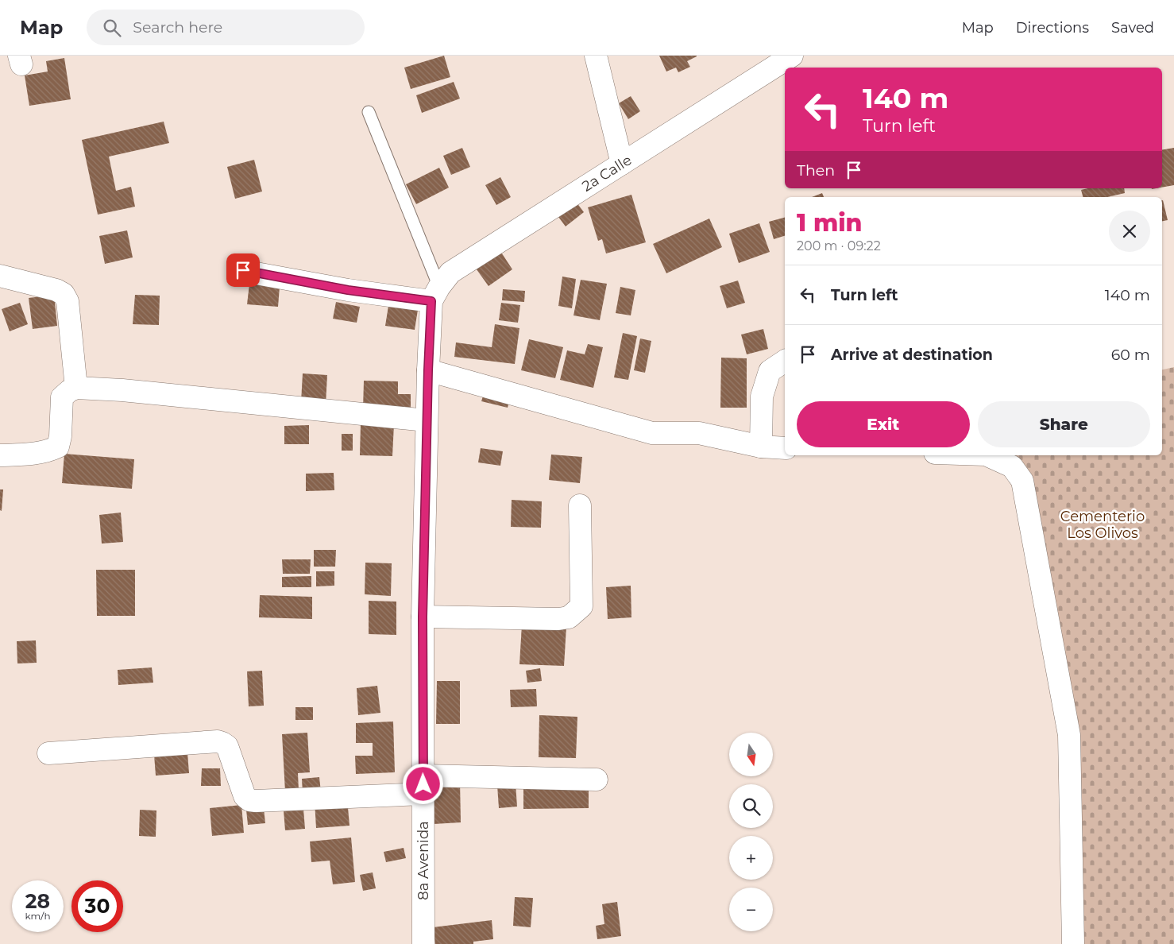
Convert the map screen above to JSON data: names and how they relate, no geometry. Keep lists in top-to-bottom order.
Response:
{
  "streets": {
    "street": ["2a Calle", "8a Avenida"]
  },
  "crossings": [
    ["2a Calle", "8a Avenida"]
  ],
  "parks": ["Cementerio Los Olivos"],
  "north": "bottom",
  "page": {
    "header": "Map",
    "search": "Search here",
    "nav": ["Map", "Directions", "Saved"],
    "turn": ["140 m", "Turn left"],
    "then": "Then",
    "heading": ["1 min", "200 m · 09:22"],
    "list": [
      {
        "name": "Turn left",
        "value": "140 m"
      },
      {
        "name": "Arrive at destination",
        "value": "60 m"
      }
    ],
    "buttons": ["Exit", "Share"],
    "map_buttons": ["+", "−"],
    "speed": "28 km/h",
    "limit": "30"
  }
}
